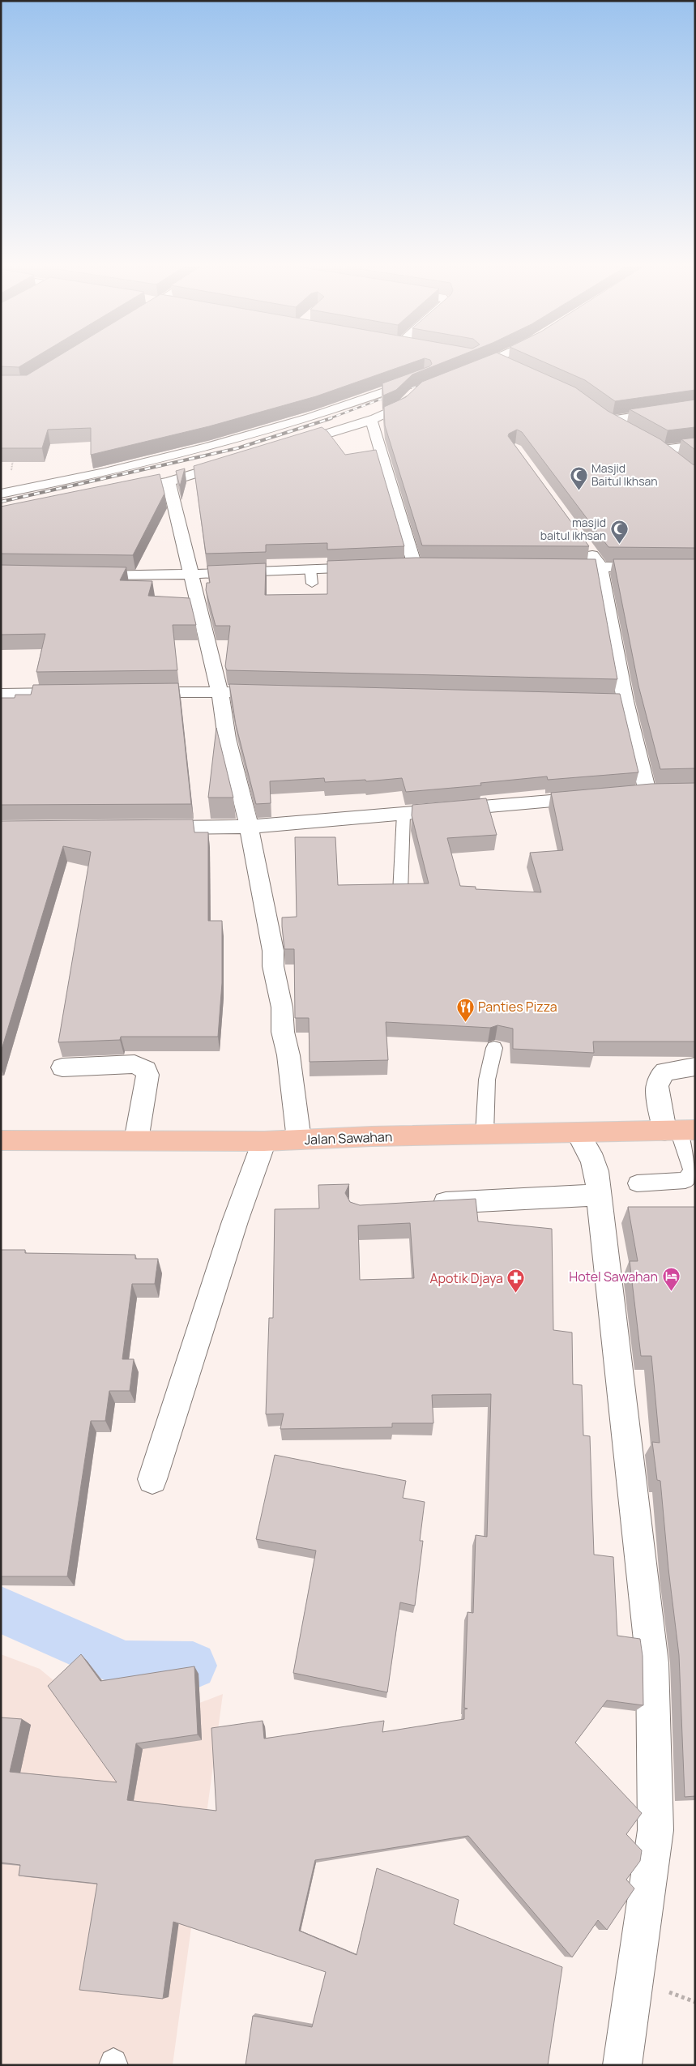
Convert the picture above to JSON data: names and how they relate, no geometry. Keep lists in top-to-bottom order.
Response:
{
  "streets": {
    "main road": ["Jalan Sawahan"]
  },
  "places": {
    "mosque": ["Masjid Baitul Ikhsan", "masjid baitul ikhsan"],
    "restaurant": ["Panties Pizza"],
    "hotel": ["Hotel Sawahan"],
    "pharmacy": ["Apotik Djaya"]
  }
}
